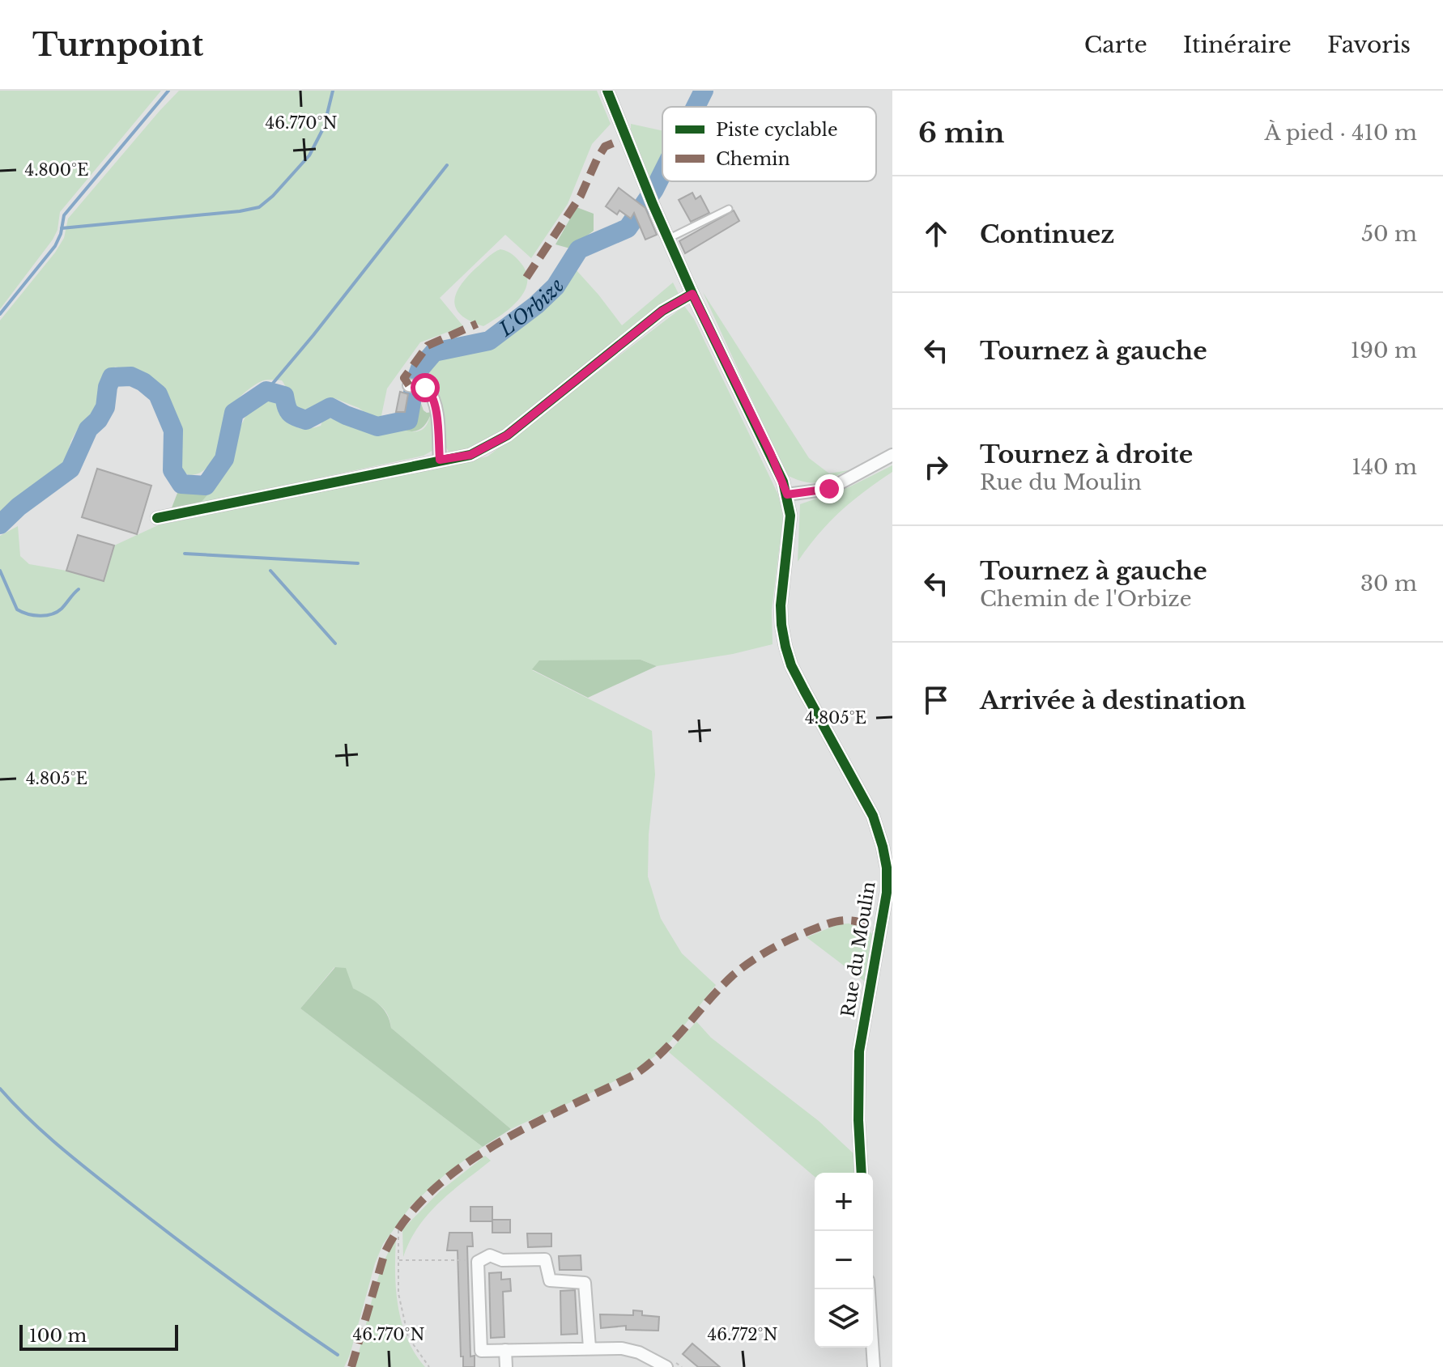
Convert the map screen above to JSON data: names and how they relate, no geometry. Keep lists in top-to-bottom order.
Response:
{
  "streets": {
    "street": ["Rue du Moulin"]
  },
  "water": ["L'Orbize"],
  "legend": ["Piste cyclable", "Chemin"],
  "scale_bar": "100 m",
  "page": {
    "header": "Turnpoint",
    "nav": ["Carte", "Itinéraire", "Favoris"],
    "heading": ["6 min", "À pied · 410 m"],
    "list": [
      ["Continuez", "50 m"],
      ["Tournez à gauche", "190 m"],
      ["Tournez à droite", "Rue du Moulin", "140 m"],
      ["Tournez à gauche", "Chemin de l'Orbize", "30 m"],
      "Arrivée à destination"
    ],
    "map_buttons": ["+", "−"],
    "scale": "100 m"
  },
  "coordinates": [
    "46.770°N",
    "4.800°E",
    "4.805°E",
    "46.772°N"
  ]
}
